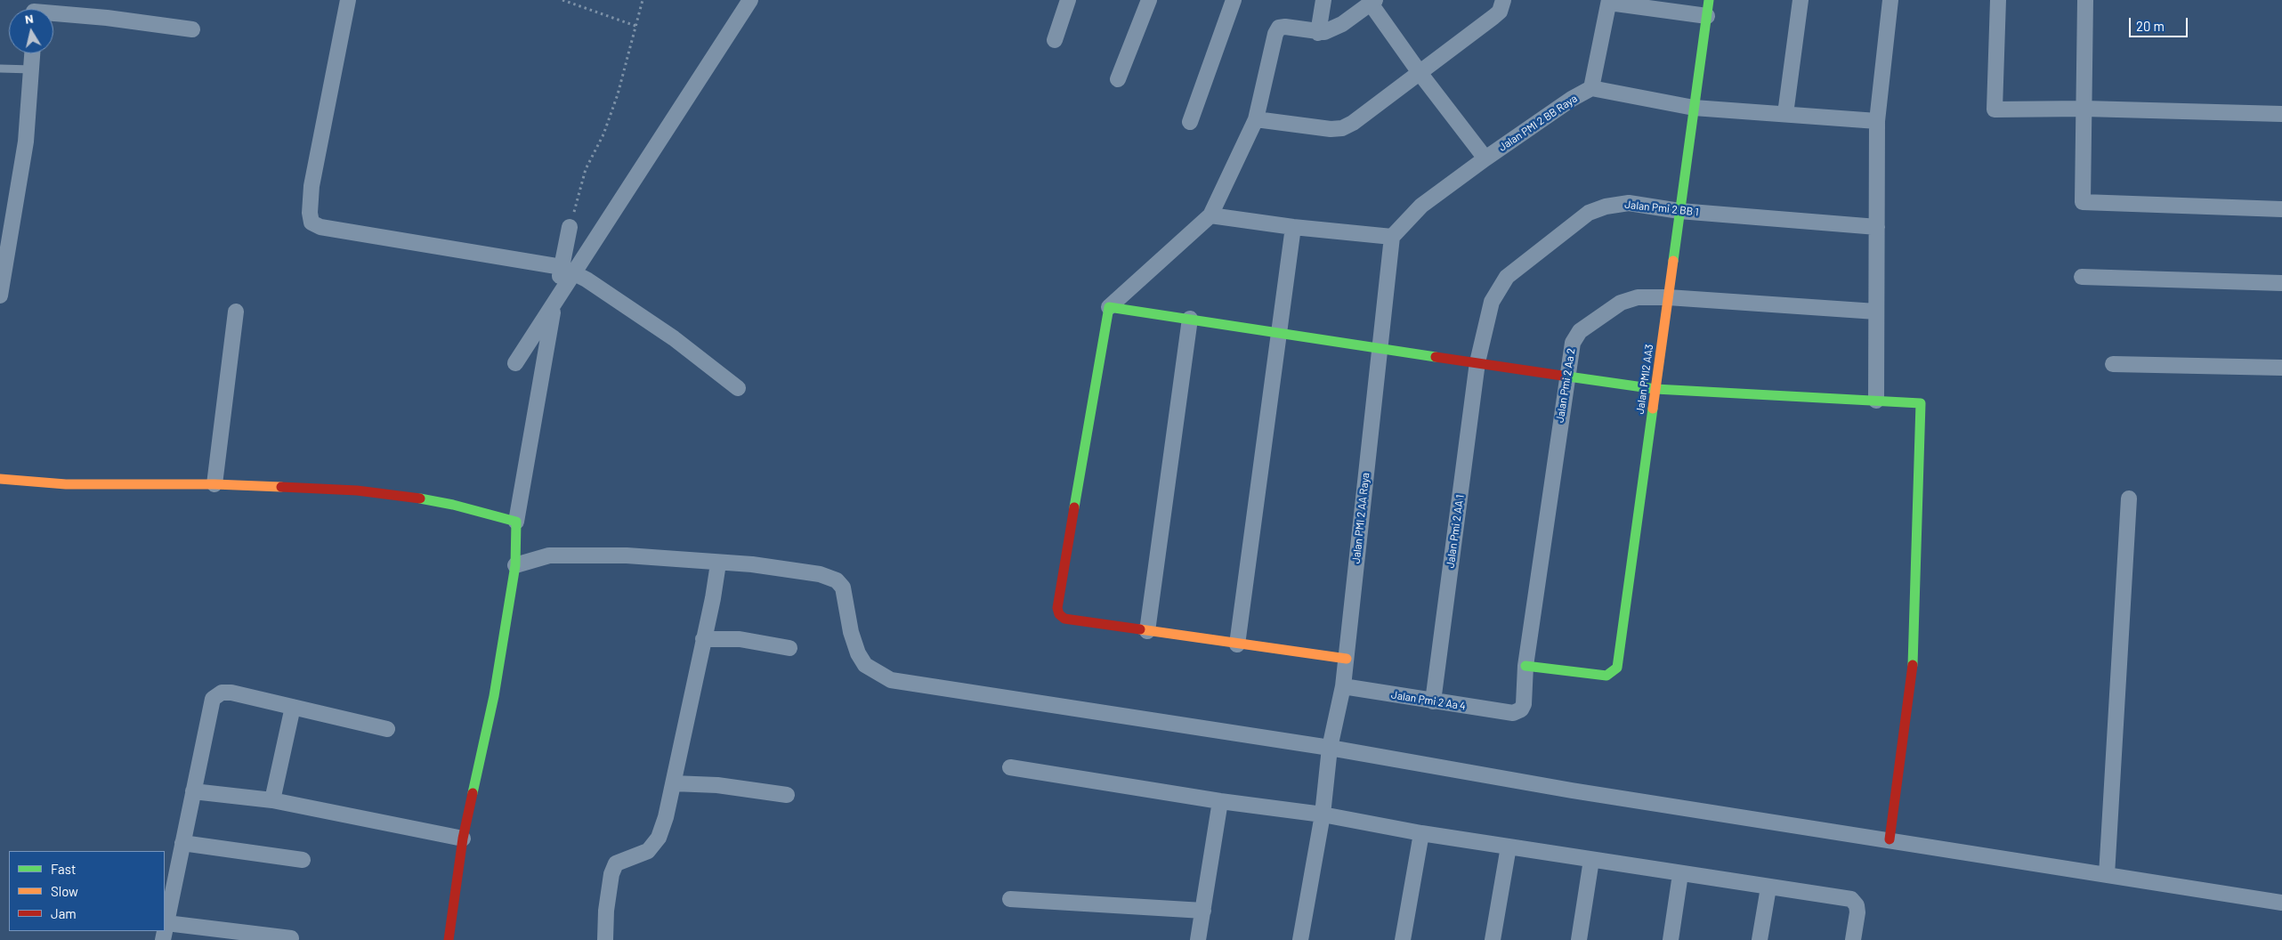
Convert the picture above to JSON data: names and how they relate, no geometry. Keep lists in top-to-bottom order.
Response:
{
  "streets": {
    "street": [
      "Jalan PMI 2 BB Raya",
      "Jalan Pmi 2 BB 1",
      "Jalan PMI2 AA3",
      "Jalan Pmi 2 Aa 2",
      "Jalan PMI 2 AA Raya",
      "Jalan Pmi 2 AA 1",
      "Jalan Pmi 2 Aa 4"
    ]
  },
  "crossings": [
    ["Jalan Pmi 2 BB 1", "Jalan PMI2 AA3"],
    ["Jalan Pmi 2 BB 1", "Jalan Pmi 2 AA 1"],
    ["Jalan PMI2 AA3", "Jalan Pmi 2 Aa 2"],
    ["Jalan Pmi 2 Aa 2", "Jalan Pmi 2 Aa 4"],
    ["Jalan PMI 2 AA Raya", "Jalan Pmi 2 Aa 4"],
    ["Jalan Pmi 2 AA 1", "Jalan Pmi 2 Aa 4"]
  ],
  "legend": ["Fast", "Slow", "Jam"],
  "scale_bar": "20 m",
  "north": "top"
}
